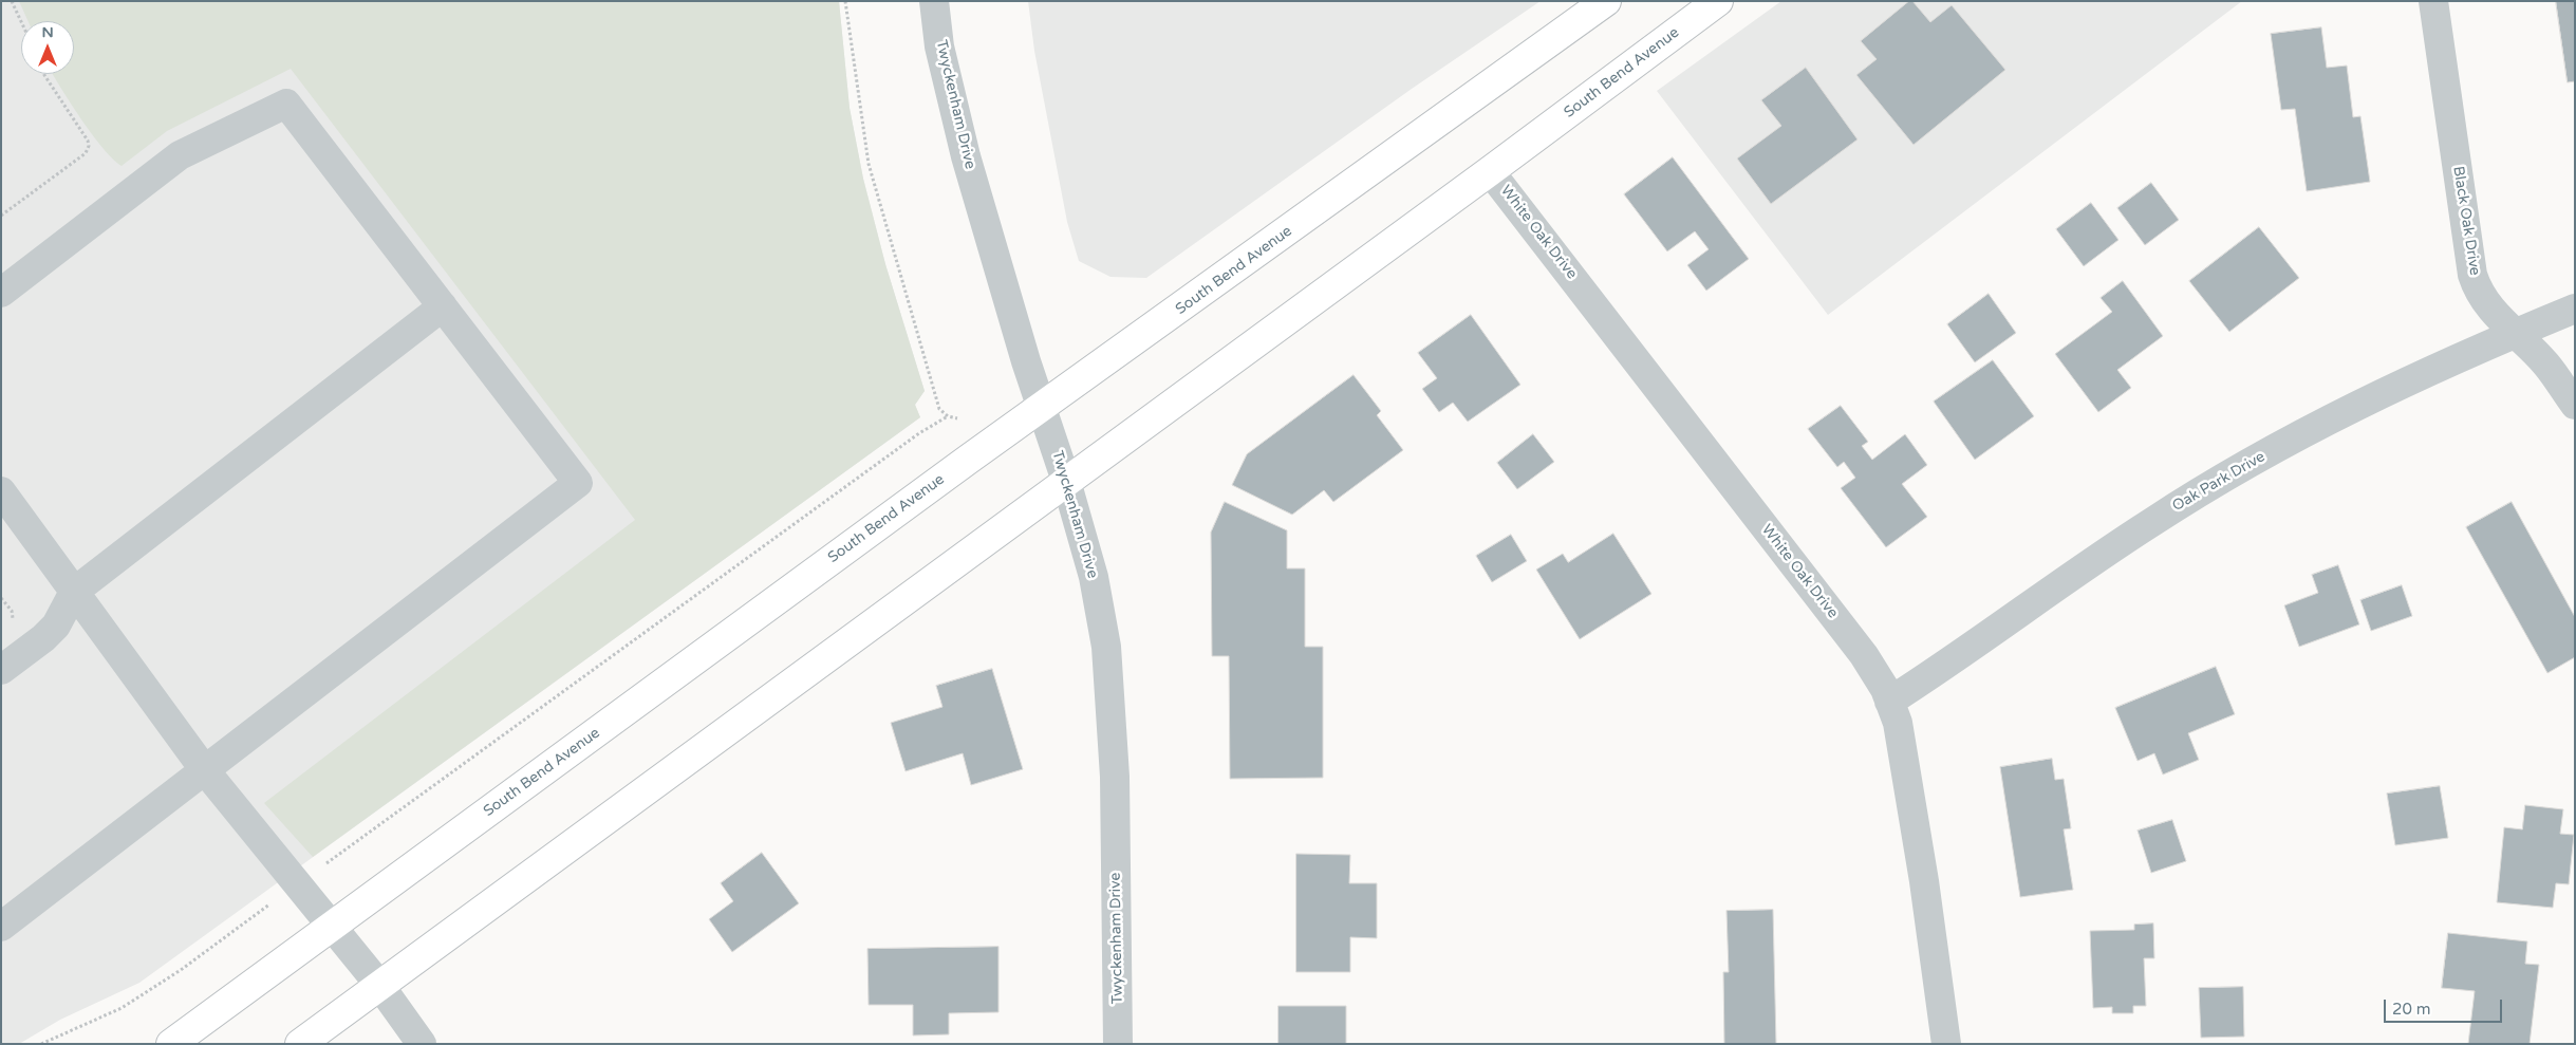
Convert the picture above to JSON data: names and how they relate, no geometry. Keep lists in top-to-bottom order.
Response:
{
  "streets": {
    "main road": ["South Bend Avenue"],
    "street": [
      "Twyckenham Drive",
      "Black Oak Drive",
      "White Oak Drive",
      "Oak Park Drive"
    ]
  },
  "crossings": [
    ["South Bend Avenue", "Twyckenham Drive"],
    ["South Bend Avenue", "White Oak Drive"],
    ["Black Oak Drive", "Oak Park Drive"],
    ["White Oak Drive", "Oak Park Drive"]
  ],
  "scale_bar": "20 m",
  "north": "top"
}
